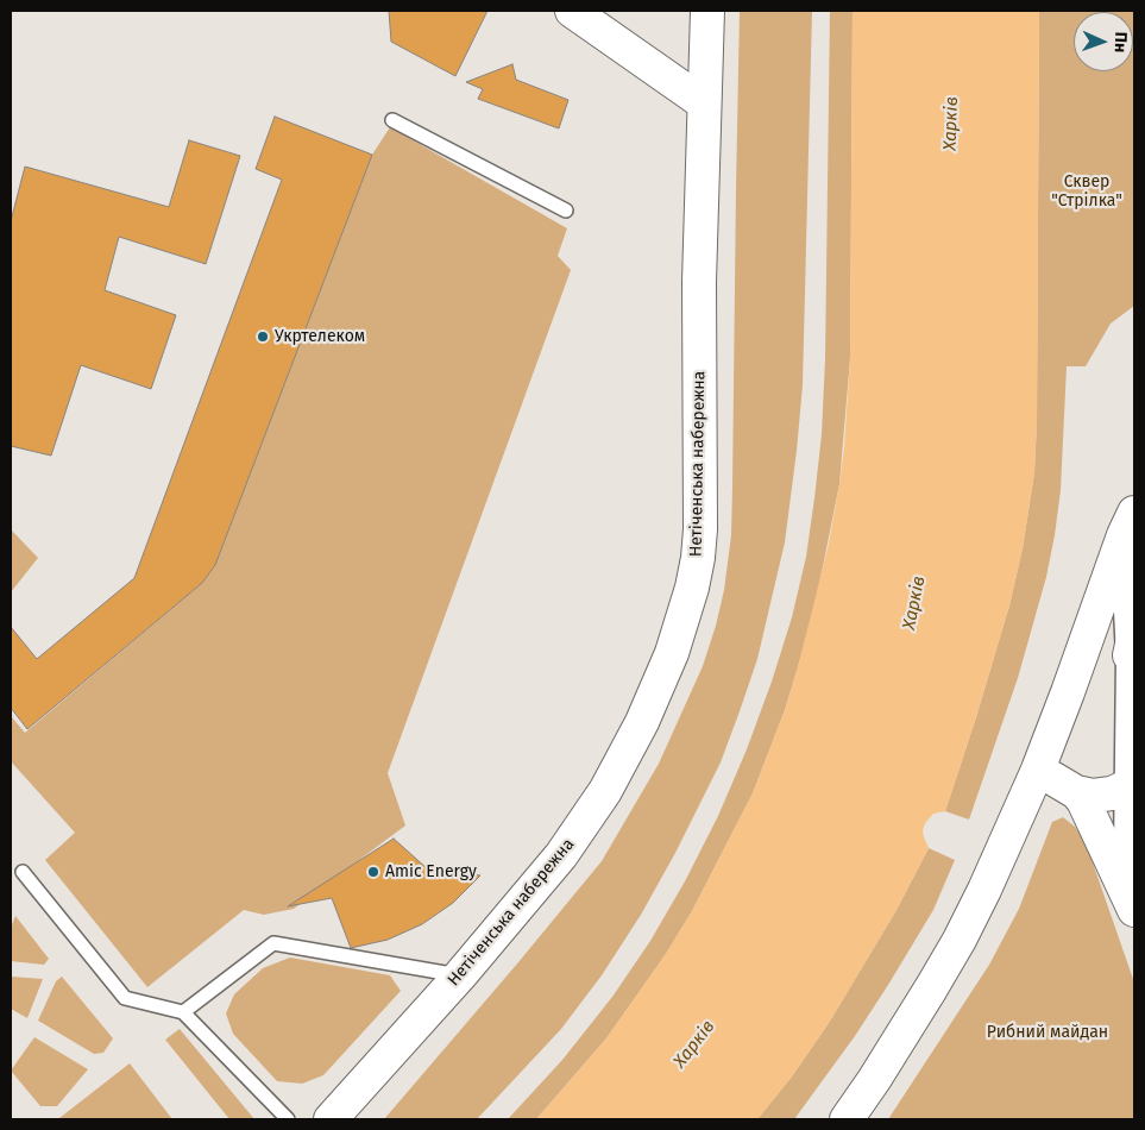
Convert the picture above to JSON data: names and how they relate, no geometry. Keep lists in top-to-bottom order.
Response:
{
  "streets": {
    "main road": ["Нетіченська набережна"]
  },
  "water": ["Харків"],
  "parks": ["Сквер \"Стрілка\"", "Рибний майдан"],
  "places": ["Укртелеком", "Amic Energy"],
  "north": "right"
}
